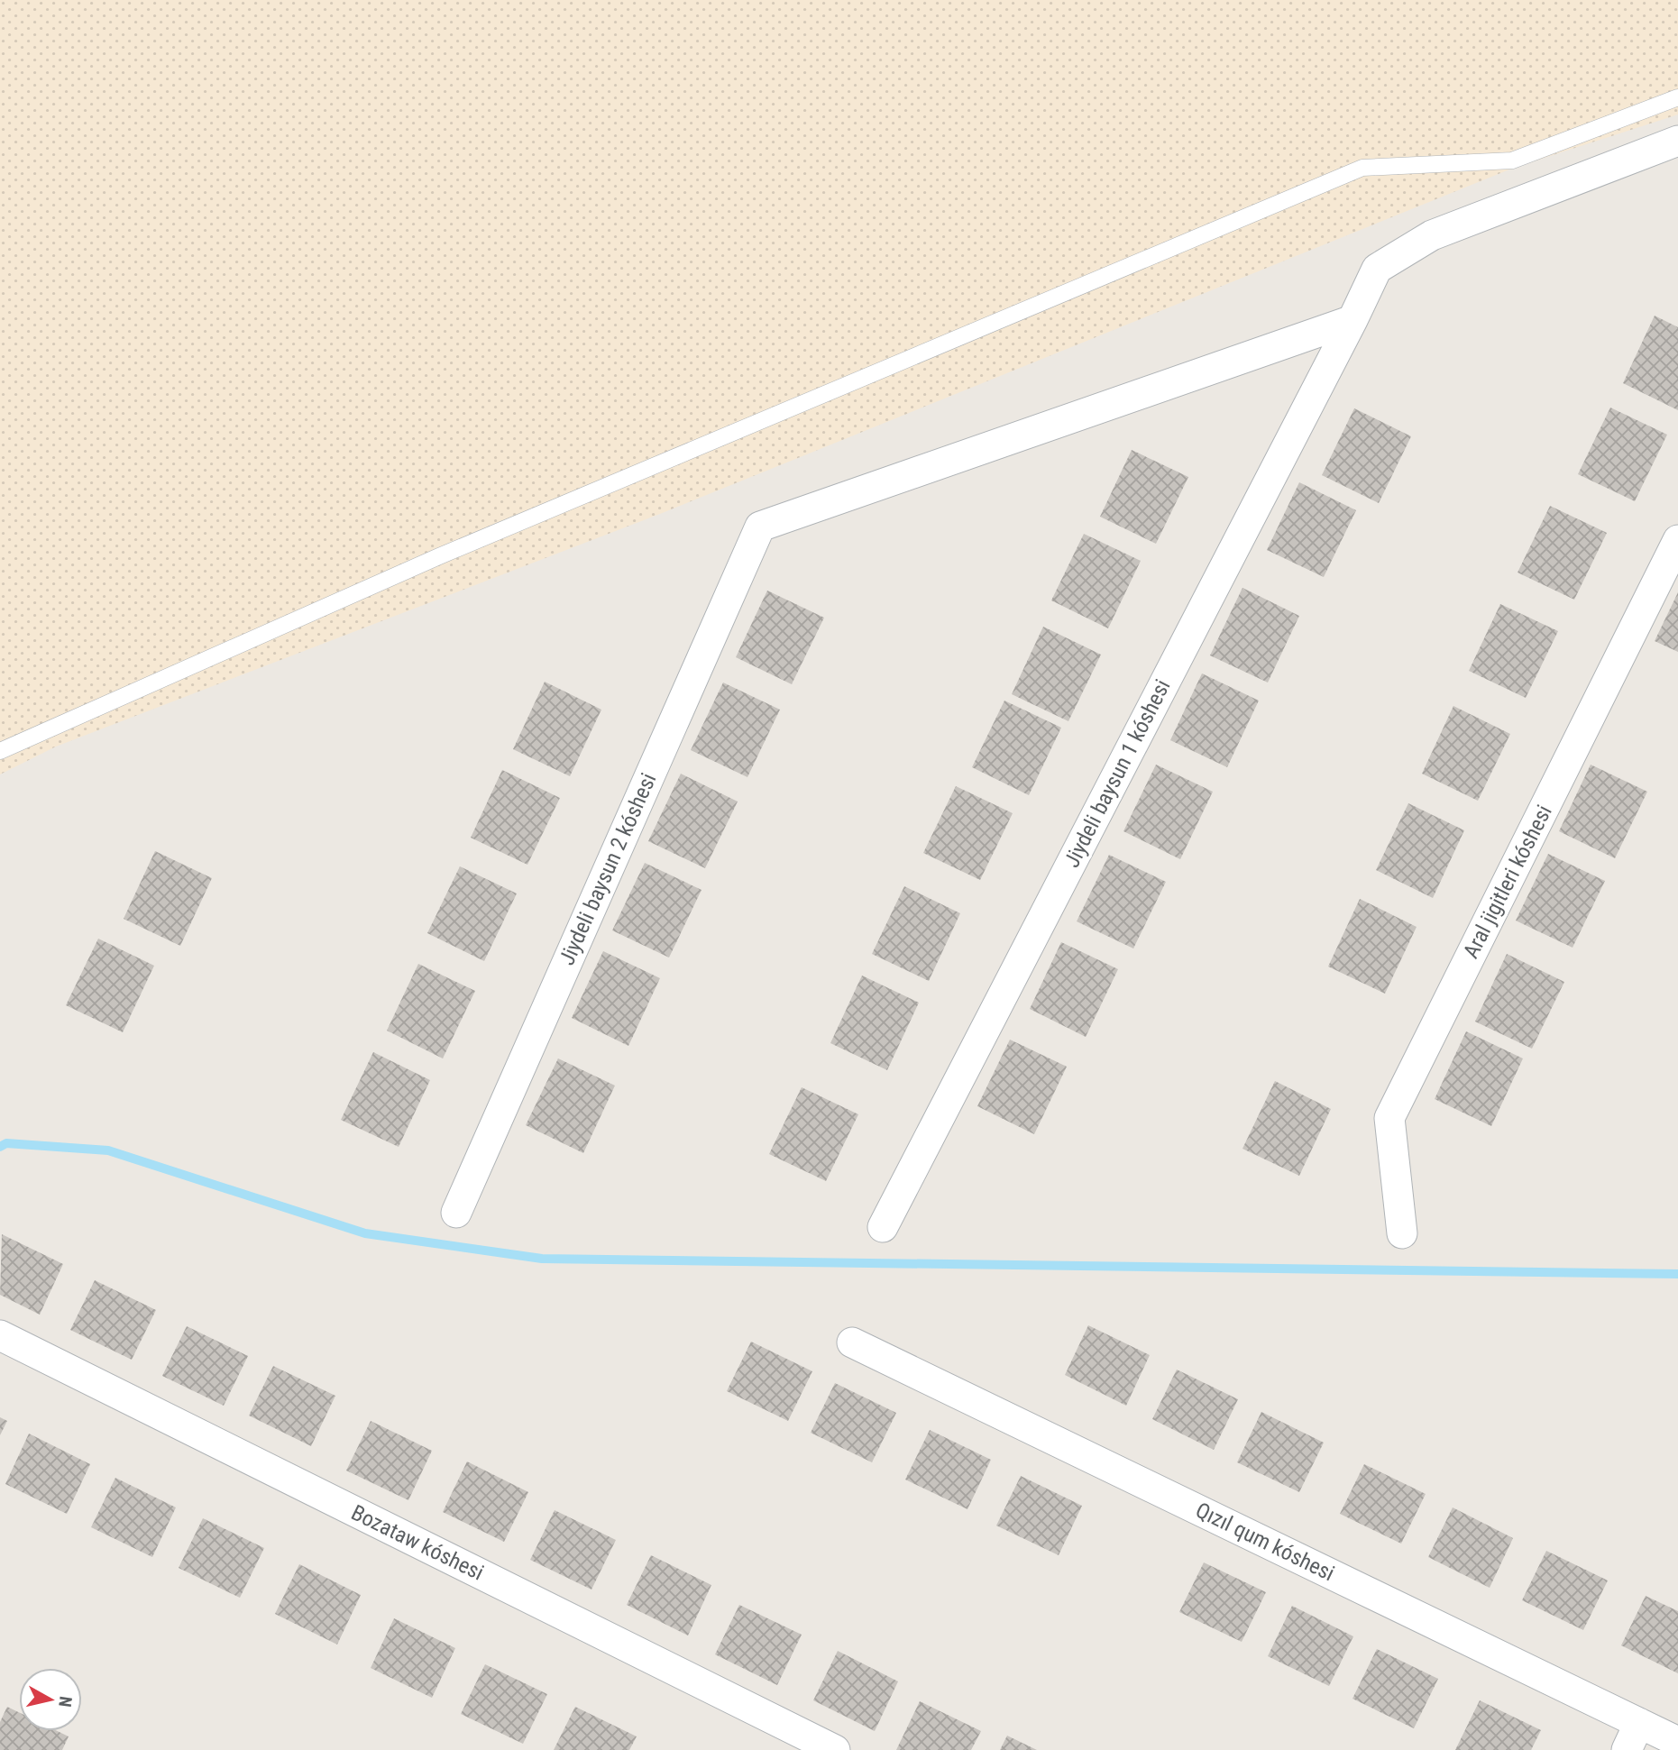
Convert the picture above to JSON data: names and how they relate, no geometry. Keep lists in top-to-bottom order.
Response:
{
  "streets": {
    "street": [
      "Jiydeli baysun 1 kóshesi",
      "Jiydeli baysun 2 kóshesi",
      "Aral jigitleri kóshesi",
      "Qızıl qum kóshesi",
      "Bozataw kóshesi"
    ]
  },
  "crossings": [
    ["Jiydeli baysun 1 kóshesi", "Jiydeli baysun 2 kóshesi"]
  ],
  "north": "right"
}
